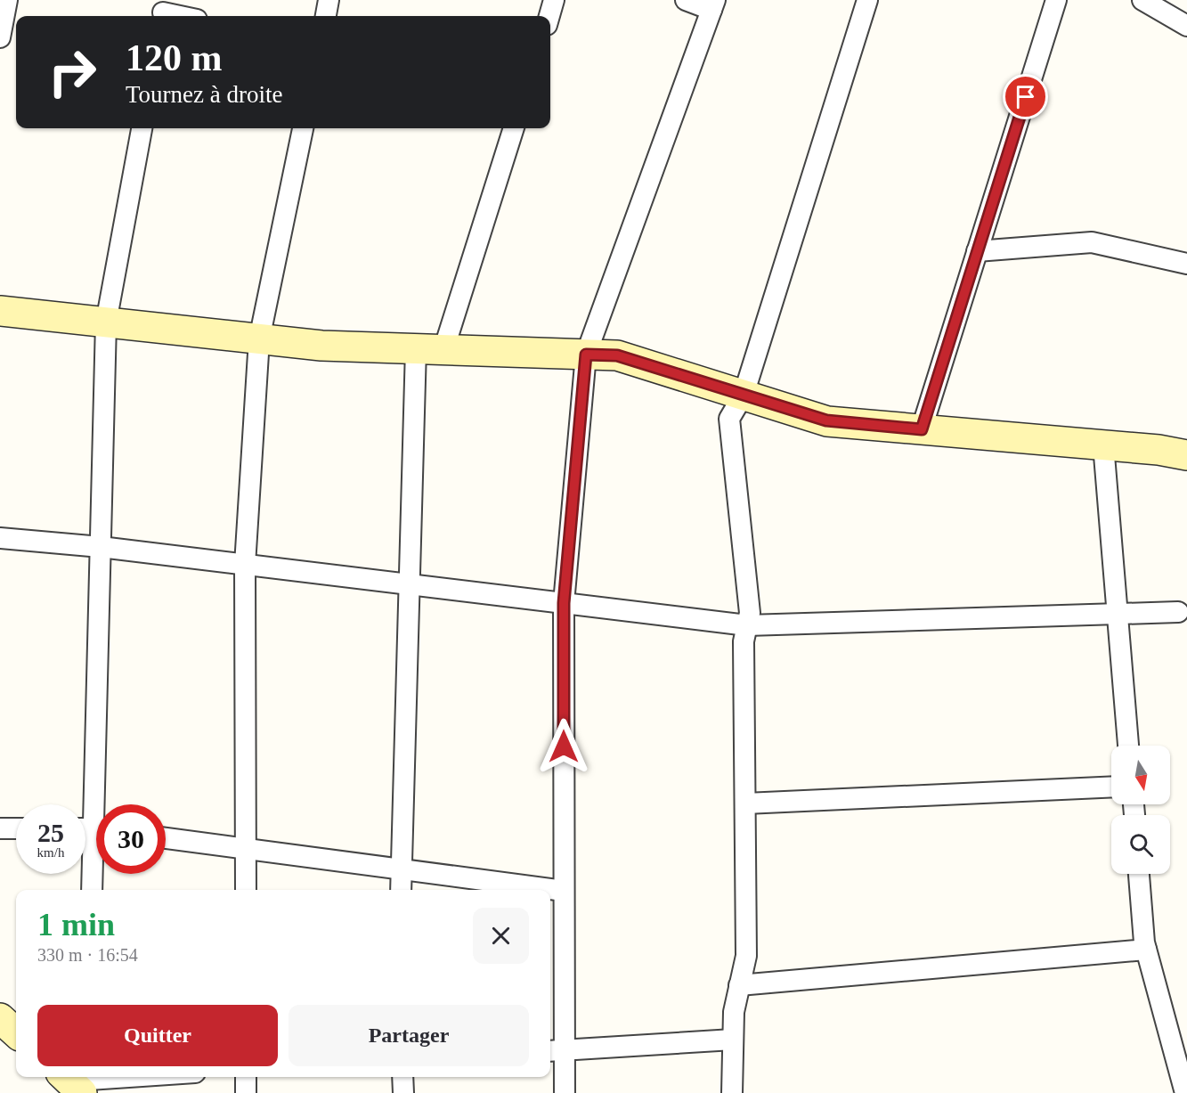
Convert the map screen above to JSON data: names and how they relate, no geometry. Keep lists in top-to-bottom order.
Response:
{
  "north": "bottom",
  "page": {
    "turn": ["120 m", "Tournez à droite"],
    "speed": "25 km/h",
    "limit": "30",
    "heading": ["1 min", "330 m · 16:54"],
    "buttons": ["Quitter", "Partager"]
  }
}
